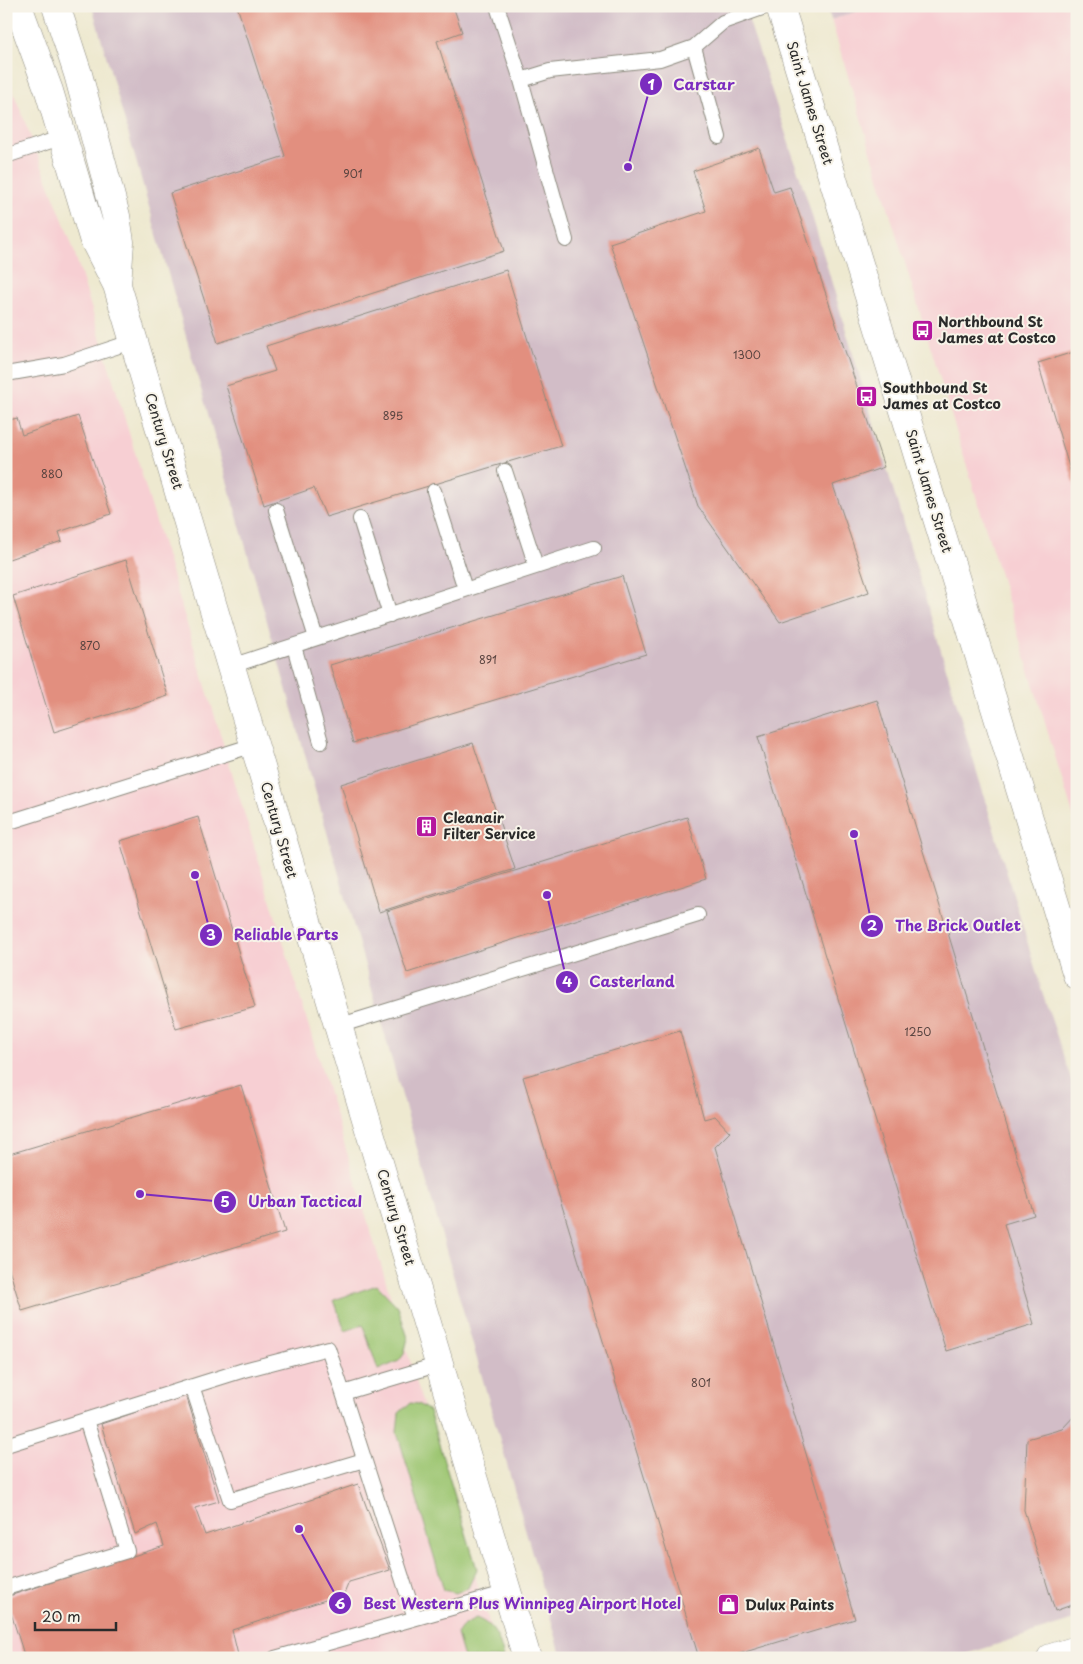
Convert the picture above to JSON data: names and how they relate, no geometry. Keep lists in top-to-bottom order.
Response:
{
  "streets": {
    "main road": ["Saint James Street", "Century Street"]
  },
  "places": {
    "other": [
      "Carstar",
      "The Brick Outlet",
      "Reliable Parts",
      "Casterland",
      "Urban Tactical",
      "Best Western Plus Winnipeg Airport Hotel"
    ],
    "bus stop": ["Northbound St James at Costco", "Southbound St James at Costco"],
    "building": ["Cleanair Filter Service"],
    "shop": ["Dulux Paints"]
  },
  "house_numbers": [
    "901",
    "1300",
    "895",
    "880",
    "870",
    "891",
    "1250",
    "801"
  ],
  "scale_bar": "20 m"
}
